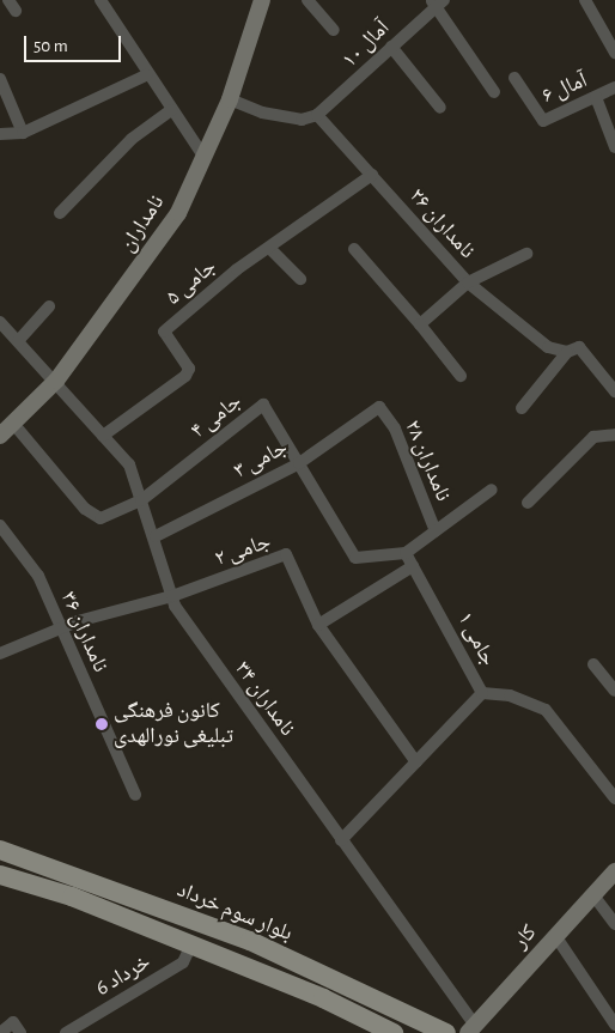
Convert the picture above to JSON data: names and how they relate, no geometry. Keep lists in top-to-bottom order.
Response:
{
  "streets": {
    "main road": ["بلوار سوم خرداد"],
    "street": [
      "آمال ۱۰",
      "آمال ۶",
      "نامداران",
      "نامداران ۲۶",
      "جامی ۵",
      "جامی ۴",
      "جامی ۳",
      "نامداران ۲۸",
      "جامی ۲",
      "نامداران ۳۶",
      "جامی ۱",
      "نامداران ۳۴",
      "کار",
      "خرداد 6"
    ]
  },
  "crossings": [
    ["آمال ۱۰", "نامداران ۲۶"],
    ["نامداران", "نامداران ۳۴"],
    ["نامداران ۲۶", "جامی ۵"],
    ["جامی ۵", "نامداران ۳۴"],
    ["جامی ۴", "جامی ۳"],
    ["جامی ۴", "نامداران ۳۴"],
    ["جامی ۳", "نامداران ۲۸"],
    ["جامی ۳", "نامداران ۳۴"],
    ["جامی ۲", "نامداران ۳۴"],
    ["جامی ۱", "نامداران ۳۴"],
    ["نامداران ۳۴", "کار"]
  ],
  "places": ["کانون فرهنگی تبلیغی نورالهدی"],
  "scale_bar": "50 m"
}
